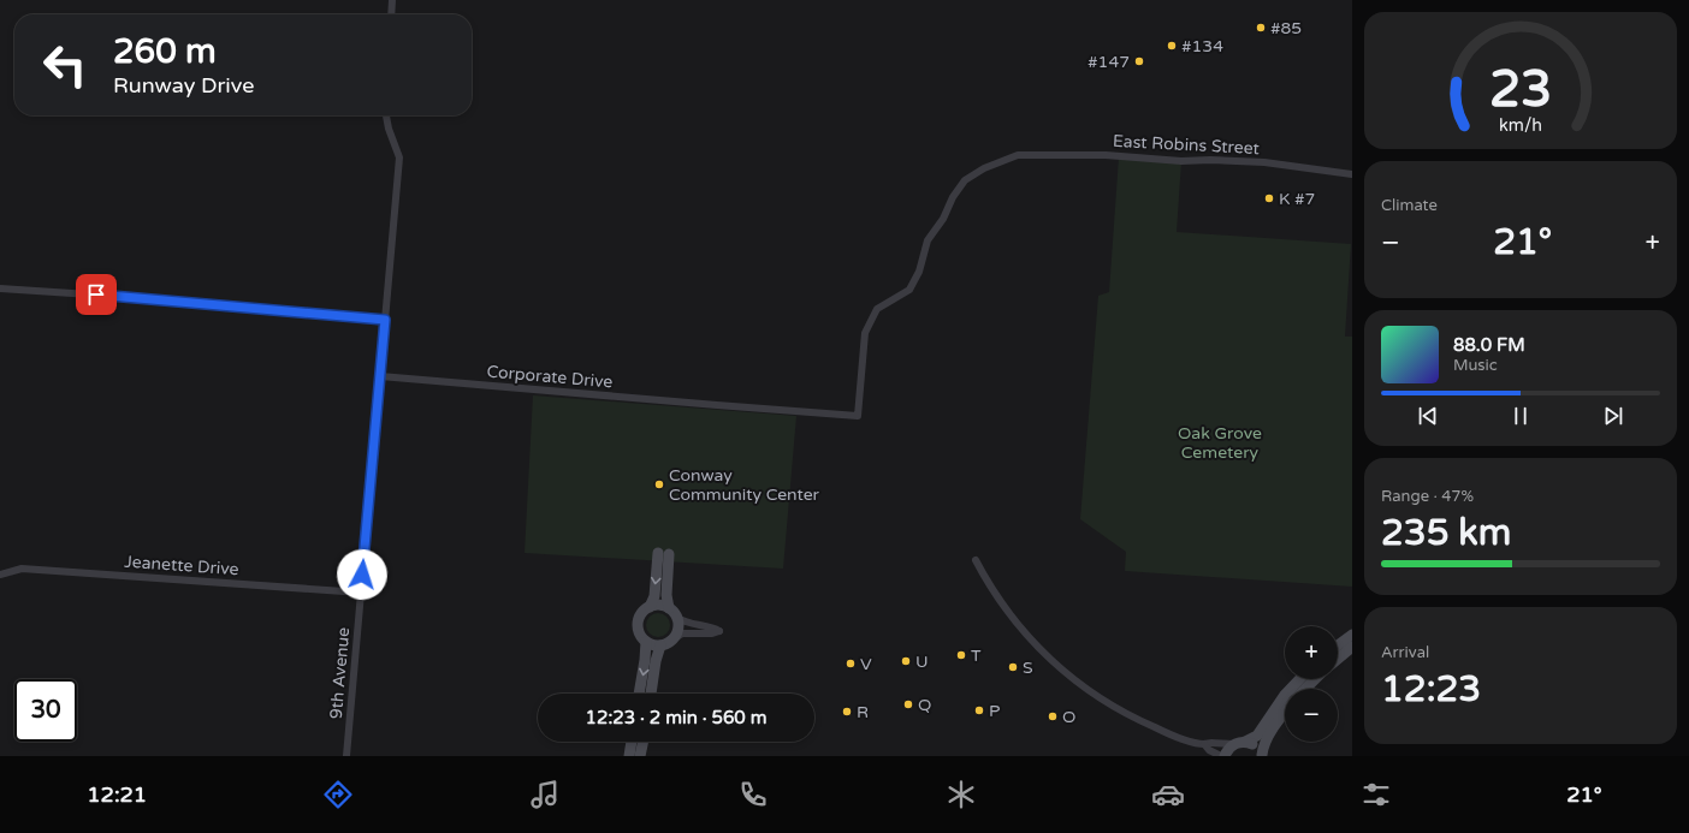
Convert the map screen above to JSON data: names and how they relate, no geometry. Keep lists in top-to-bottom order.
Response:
{
  "streets": {
    "street": [
      "East Robins Street",
      "Corporate Drive",
      "Jeanette Drive",
      "9th Avenue"
    ]
  },
  "crossings": [
    ["East Robins Street", "Corporate Drive"],
    ["Corporate Drive", "9th Avenue"],
    ["Jeanette Drive", "9th Avenue"]
  ],
  "parks": ["Oak Grove Cemetery"],
  "places": [
    "#85",
    "#134",
    "#147",
    "K #7",
    "Conway Community Center",
    "T",
    "U",
    "V",
    "S",
    "Q",
    "P",
    "R",
    "O"
  ],
  "page": {
    "turn": ["260 m", "Runway Drive"],
    "tile": [
      "Climate",
      ["Range · 47%", "235 km"],
      ["Arrival", "12:23"]
    ],
    "heat": ["−", "21°", "+"],
    "song": ["88.0 FM", "Music"],
    "map_buttons": ["+", "−"],
    "limit": "30",
    "trip": "12:23 · 2 min · 560 m",
    "tabs": ["12:21", "21°"],
    "gauge": ["23", "km/h"]
  }
}
